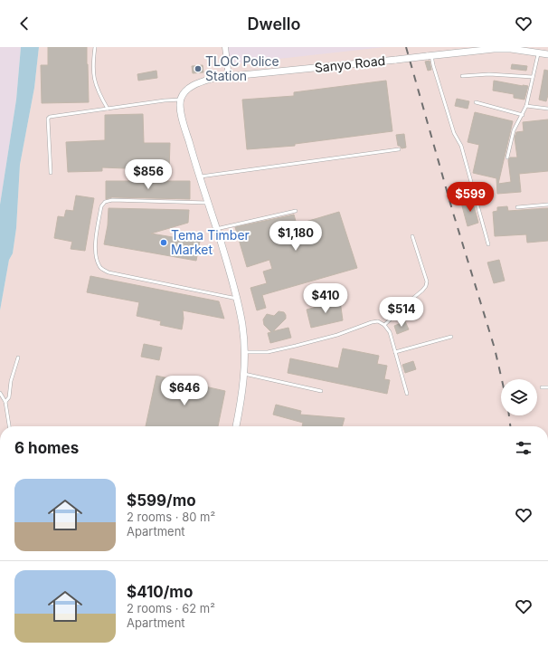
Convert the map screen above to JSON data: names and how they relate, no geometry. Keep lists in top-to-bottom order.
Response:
{
  "streets": {
    "street": ["Sanyo Road"]
  },
  "places": ["TLOC Police Station", "Tema Timber Market"],
  "page": {
    "header": "Dwello",
    "price": [
      "$856",
      "$599",
      "$1,180",
      "$410",
      "$514",
      "$646"
    ],
    "heading": "6 homes",
    "list": [
      {
        "name": "$599/mo",
        "note": "2 rooms · 80 m² · Apartment"
      },
      {
        "name": "$410/mo",
        "note": "2 rooms · 62 m² · Apartment"
      }
    ]
  }
}
